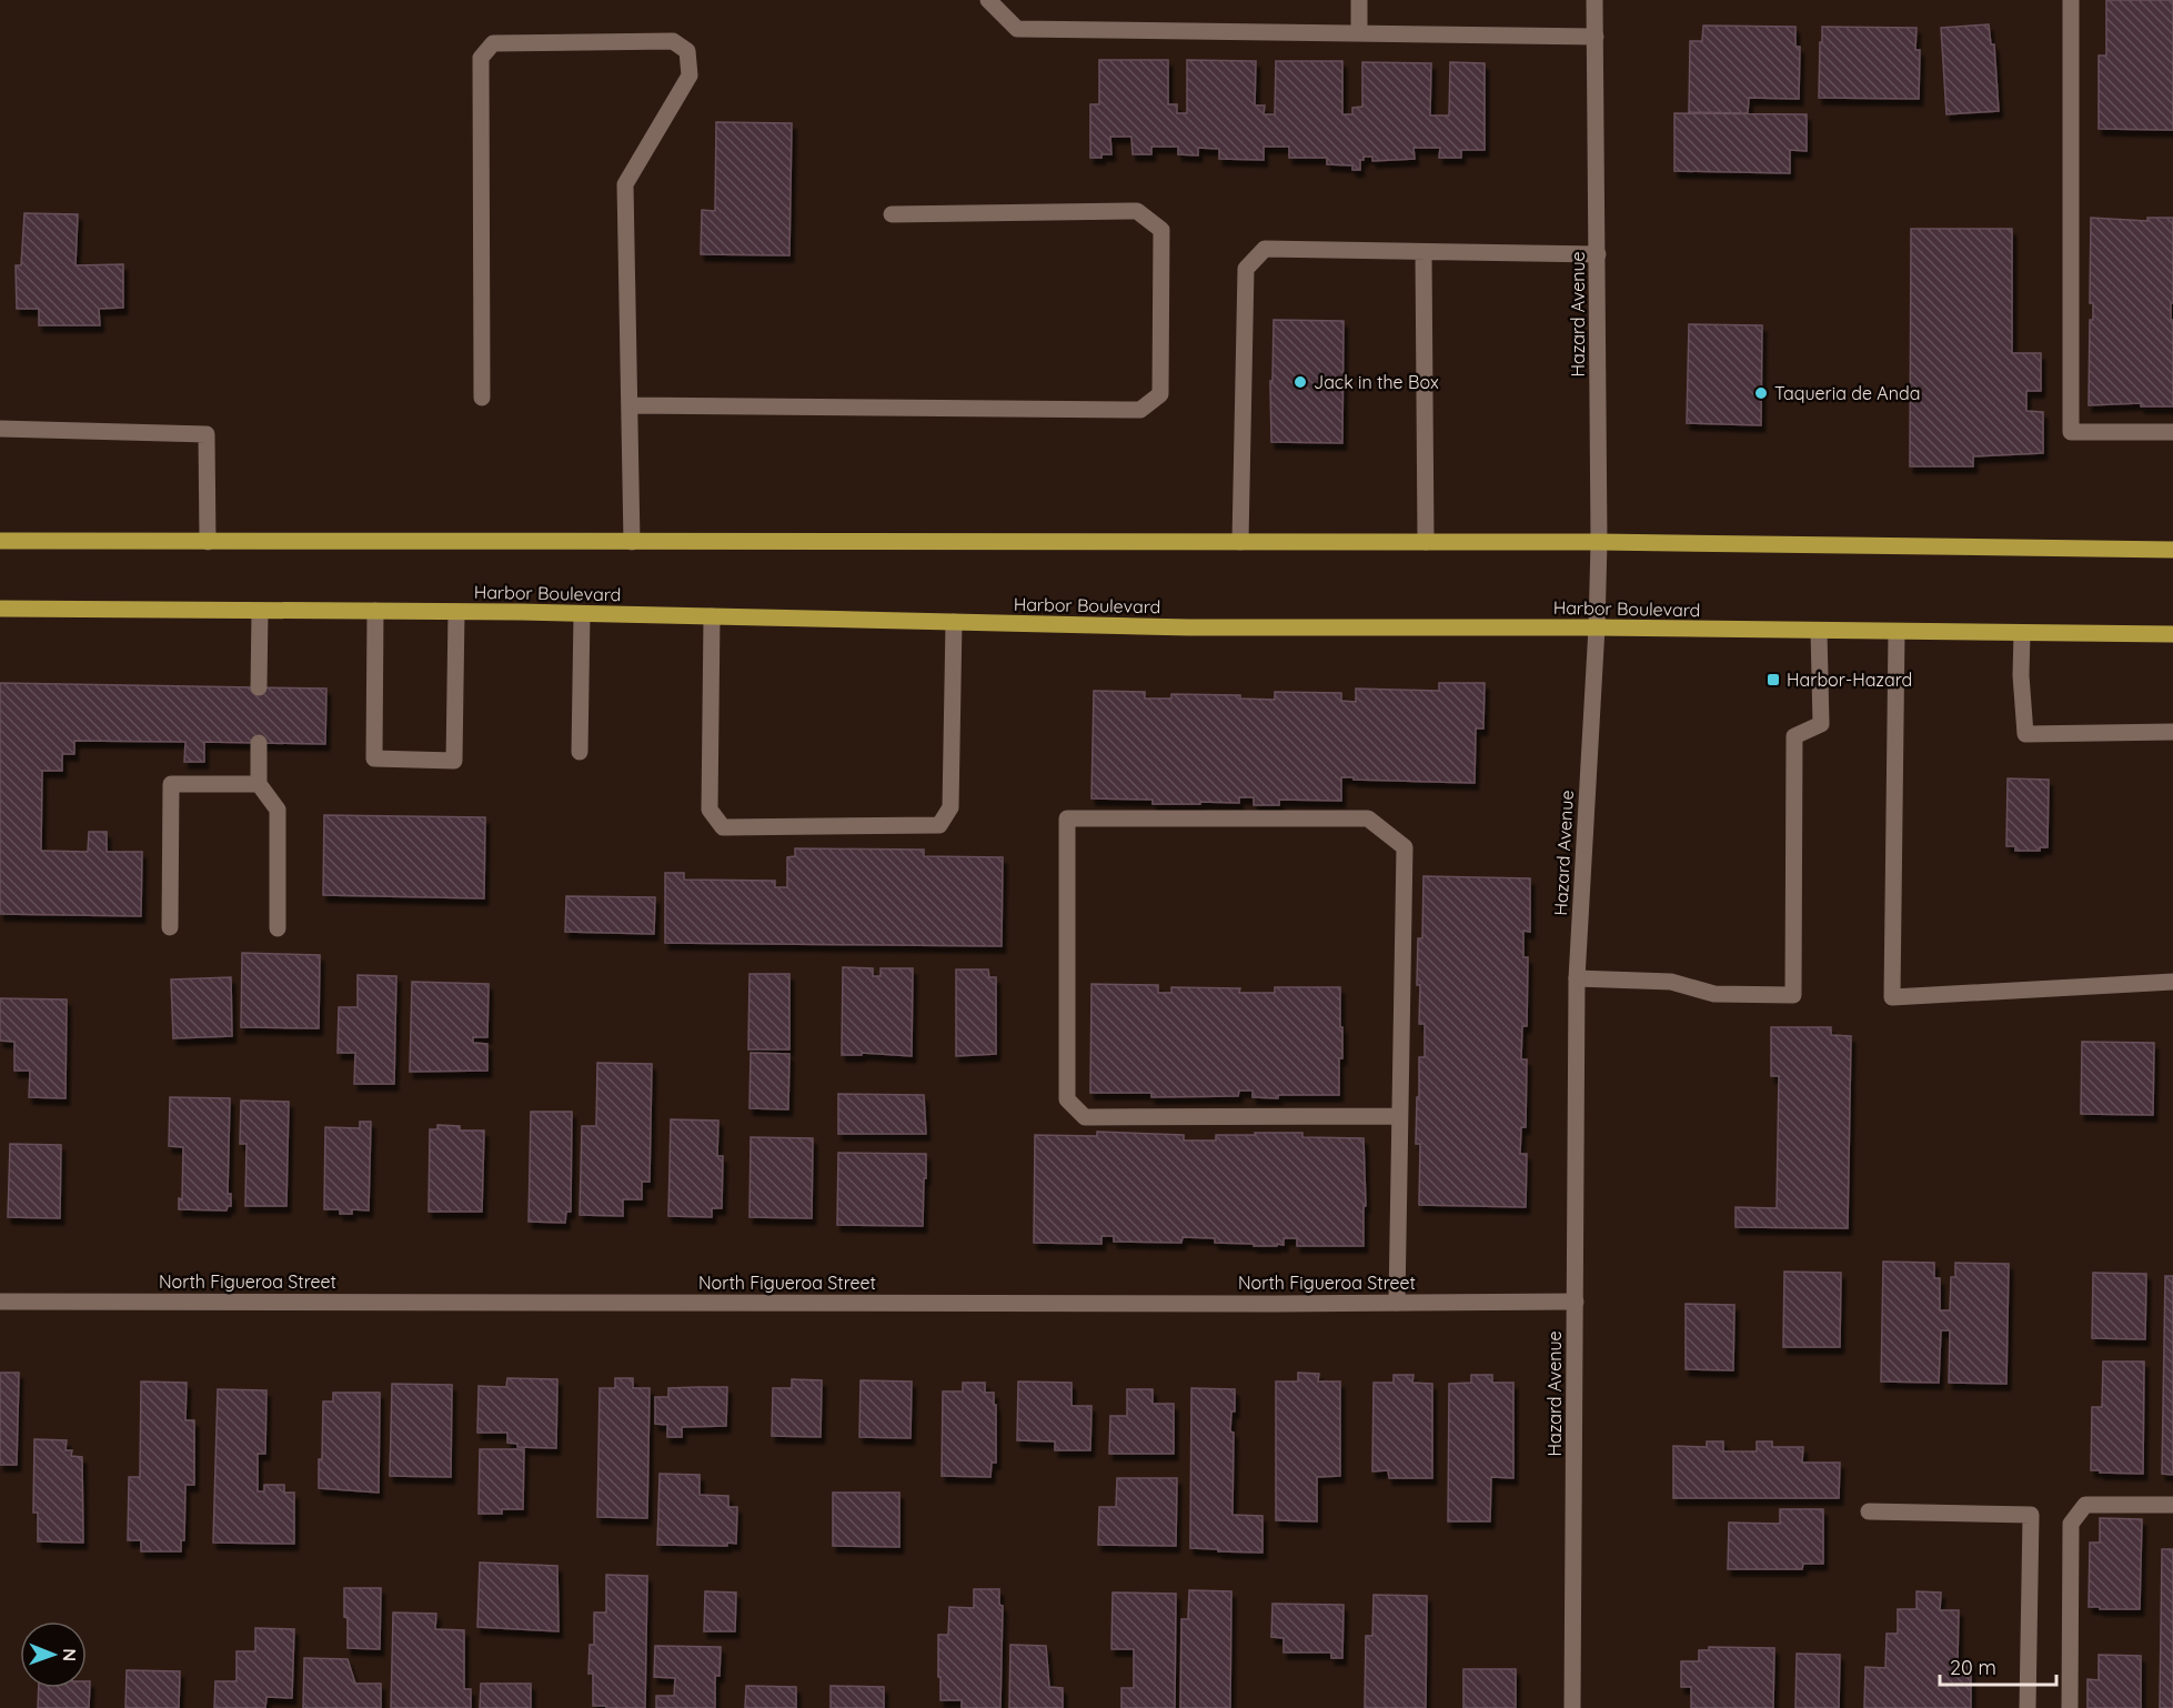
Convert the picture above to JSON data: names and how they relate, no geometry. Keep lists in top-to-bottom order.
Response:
{
  "streets": {
    "main road": ["Harbor Boulevard"],
    "street": ["Hazard Avenue", "North Figueroa Street"]
  },
  "crossings": [
    ["Hazard Avenue", "Harbor Boulevard"],
    ["Hazard Avenue", "North Figueroa Street"]
  ],
  "places": {
    "other": ["Jack in the Box", "Taqueria de Anda"],
    "transit": ["Harbor-Hazard"]
  },
  "scale_bar": "20 m",
  "north": "right"
}
